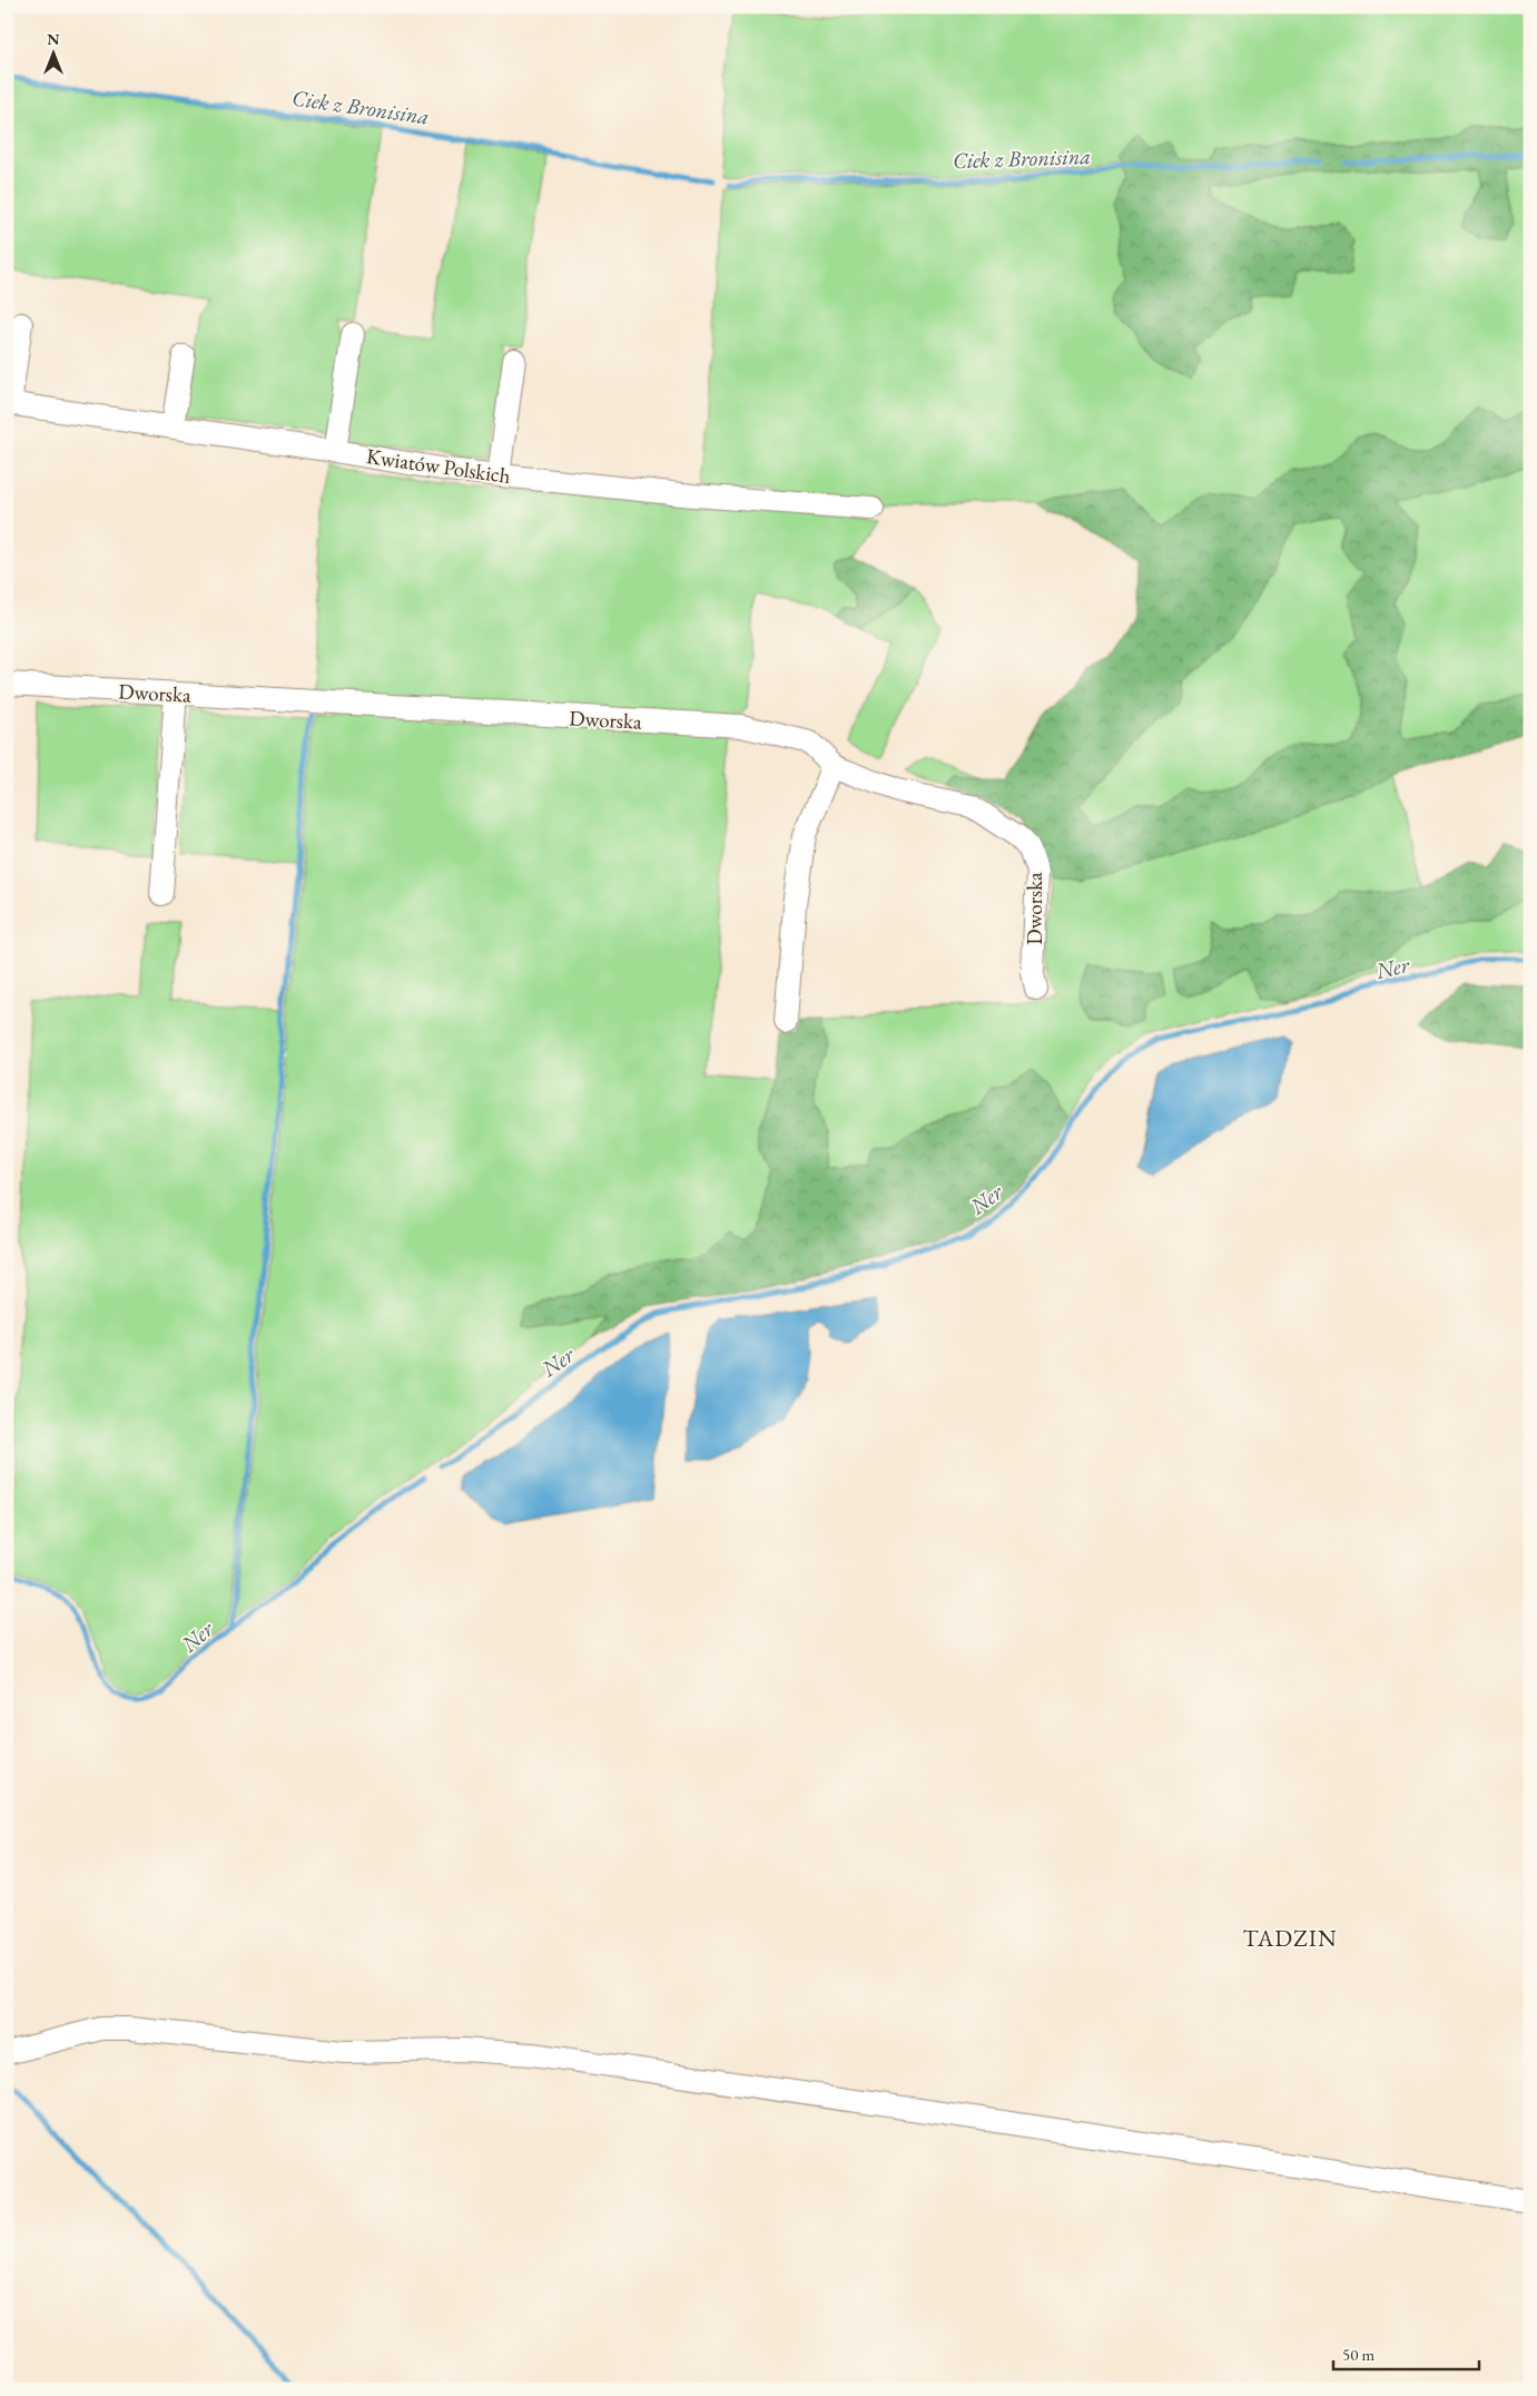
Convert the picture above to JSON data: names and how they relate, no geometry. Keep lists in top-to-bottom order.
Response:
{
  "streets": {
    "street": ["Kwiatów Polskich", "Dworska"]
  },
  "districts": ["TADZIN"],
  "water": ["Ciek z Bronisina", "Ner"],
  "scale_bar": "50 m",
  "north": "top"
}
